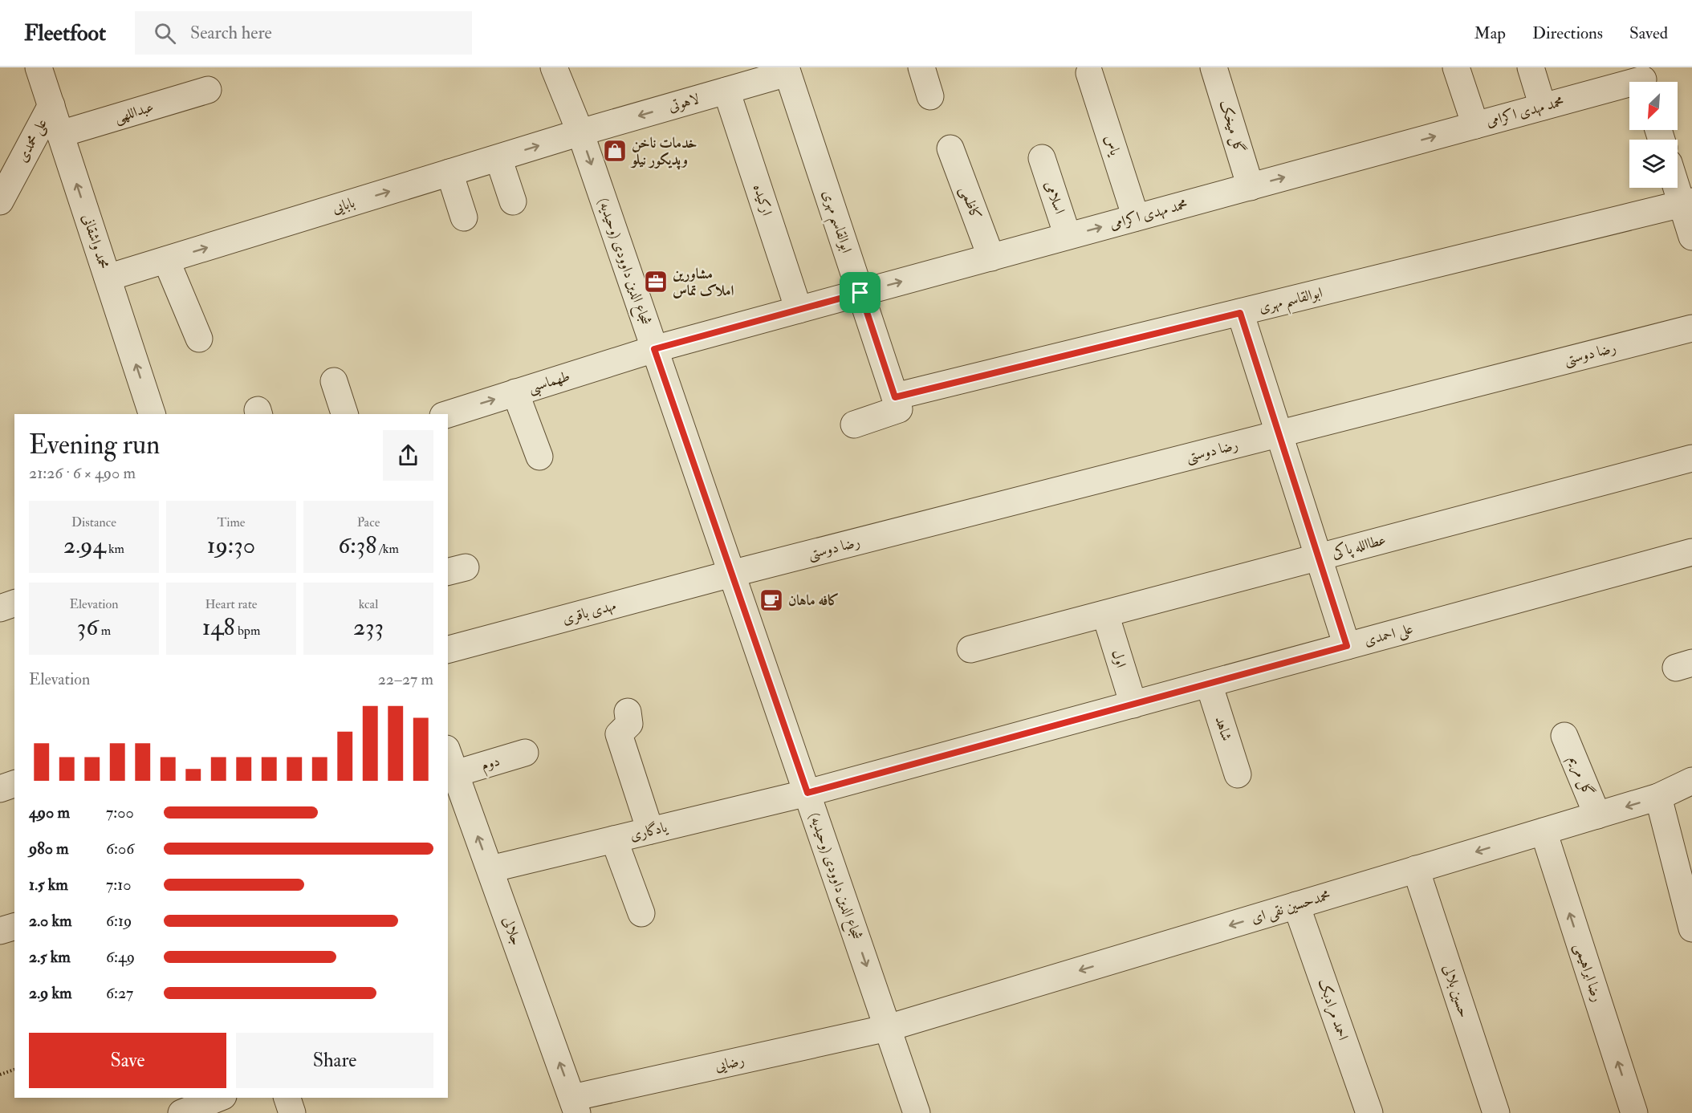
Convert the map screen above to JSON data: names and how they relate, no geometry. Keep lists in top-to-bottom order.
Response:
{
  "streets": {
    "street": [
      "لاهوتی",
      "محمد مهدی اکرامی",
      "عبداللهی",
      "گل میخک",
      "علی محمدی",
      "یاس",
      "اسلامی",
      "ارکیده",
      "کاظمی",
      "بابایی",
      "ابوالقاسم مهری",
      "محمد واشقانی",
      "شجاع الدین داوودی (وحیدیه)",
      "رضا دوستی",
      "طهماسبی",
      "عطاالله پاکی",
      "مهدی باقری",
      "علی احمدی",
      "اول",
      "شاهد",
      "دوم",
      "گل مریم",
      "یادگاری",
      "محمدحسین نقی ای",
      "جلالی",
      "رضا ابراهیمی",
      "حسین بلالی",
      "احمد مرادبک",
      "رضایی"
    ]
  },
  "crossings": [
    ["لاهوتی", "ارکیده"],
    ["لاهوتی", "بابایی"],
    ["لاهوتی", "ابوالقاسم مهری"],
    ["لاهوتی", "شجاع الدین داوودی (وحیدیه)"],
    ["محمد مهدی اکرامی", "گل میخک"],
    ["محمد مهدی اکرامی", "یاس"],
    ["محمد مهدی اکرامی", "اسلامی"],
    ["محمد مهدی اکرامی", "ارکیده"],
    ["محمد مهدی اکرامی", "کاظمی"],
    ["محمد مهدی اکرامی", "ابوالقاسم مهری"],
    ["محمد مهدی اکرامی", "شجاع الدین داوودی (وحیدیه)"],
    ["محمد مهدی اکرامی", "طهماسبی"],
    ["عبداللهی", "محمد واشقانی"],
    ["علی محمدی", "محمد واشقانی"],
    ["بابایی", "محمد واشقانی"],
    ["بابایی", "شجاع الدین داوودی (وحیدیه)"],
    ["شجاع الدین داوودی (وحیدیه)", "رضا دوستی"],
    ["شجاع الدین داوودی (وحیدیه)", "طهماسبی"],
    ["شجاع الدین داوودی (وحیدیه)", "مهدی باقری"],
    ["شجاع الدین داوودی (وحیدیه)", "علی احمدی"],
    ["شجاع الدین داوودی (وحیدیه)", "یادگاری"],
    ["شجاع الدین داوودی (وحیدیه)", "محمدحسین نقی ای"],
    ["شجاع الدین داوودی (وحیدیه)", "رضایی"],
    ["رضا دوستی", "مهدی باقری"],
    ["عطاالله پاکی", "اول"],
    ["علی احمدی", "اول"],
    ["علی احمدی", "شاهد"],
    ["علی احمدی", "یادگاری"],
    ["دوم", "جلالی"],
    ["گل مریم", "محمدحسین نقی ای"],
    ["یادگاری", "جلالی"],
    ["محمدحسین نقی ای", "رضا ابراهیمی"],
    ["محمدحسین نقی ای", "حسین بلالی"],
    ["محمدحسین نقی ای", "احمد مرادبک"],
    ["محمدحسین نقی ای", "رضایی"],
    ["جلالی", "رضایی"]
  ],
  "one_way": [
    "لاهوتی",
    "محمد مهدی اکرامی",
    "بابایی",
    "محمد واشقانی",
    "محمدحسین نقی ای"
  ],
  "places": {
    "shop": ["خدمات ناخن وپديكور نيلو"],
    "office": ["مشاورین املاک تماس"],
    "cafe": ["کافه ماهان"]
  },
  "north": "bottom left",
  "page": {
    "header": "Fleetfoot",
    "search": "Search here",
    "nav": ["Map", "Directions", "Saved"],
    "heading": ["Evening run", "21:26 · 6 × 490 m"],
    "stats": [
      ["Distance", "2.94 km"],
      ["Time", "19:30"],
      ["Pace", "6:38 /km"],
      ["Elevation", "36 m"],
      ["Heart rate", "148 bpm"],
      ["kcal", "233"]
    ],
    "chart": ["Elevation", "22–27 m"],
    "list": [
      {
        "name": "490 m",
        "note": "7:00"
      },
      {
        "name": "980 m",
        "note": "6:06"
      },
      {
        "name": "1.5 km",
        "note": "7:10"
      },
      {
        "name": "2.0 km",
        "note": "6:19"
      },
      {
        "name": "2.5 km",
        "note": "6:49"
      },
      {
        "name": "2.9 km",
        "note": "6:27"
      }
    ],
    "buttons": ["Save", "Share"]
  }
}
